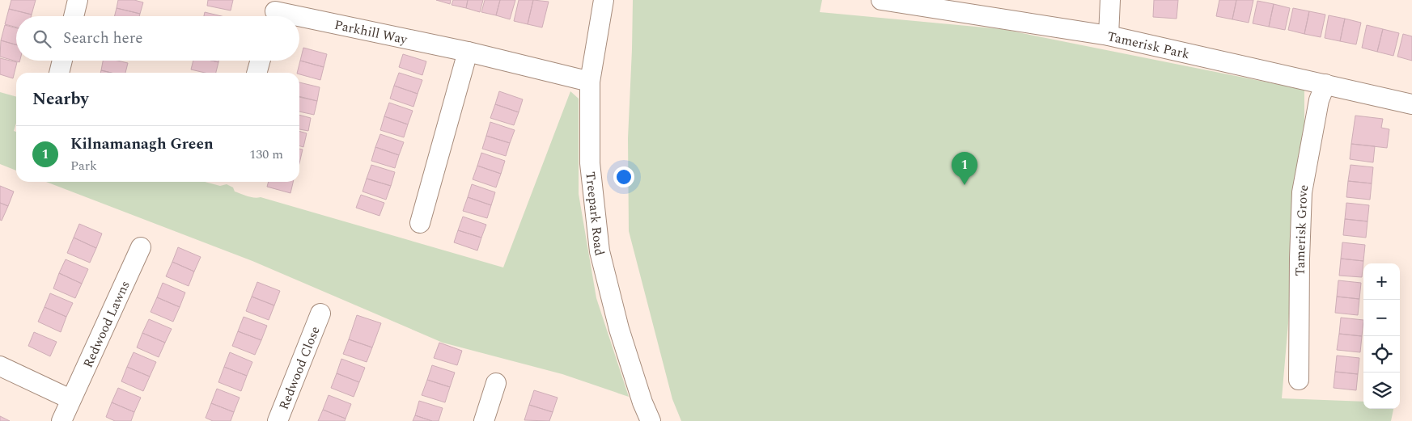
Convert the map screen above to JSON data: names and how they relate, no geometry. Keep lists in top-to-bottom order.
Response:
{
  "streets": {
    "street": [
      "Parkhill Way",
      "Tamerisk Park",
      "Treepark Road",
      "Tamerisk Grove",
      "Redwood Lawns",
      "Redwood Close"
    ]
  },
  "crossings": [
    ["Parkhill Way", "Treepark Road"],
    ["Tamerisk Park", "Tamerisk Grove"]
  ],
  "page": {
    "search": "Search here",
    "heading": "Nearby",
    "list": [
      {
        "mark": "1",
        "name": "Kilnamanagh Green",
        "note": "Park",
        "value": "130 m"
      }
    ],
    "pins": "1",
    "map_buttons": ["+", "−"]
  }
}
